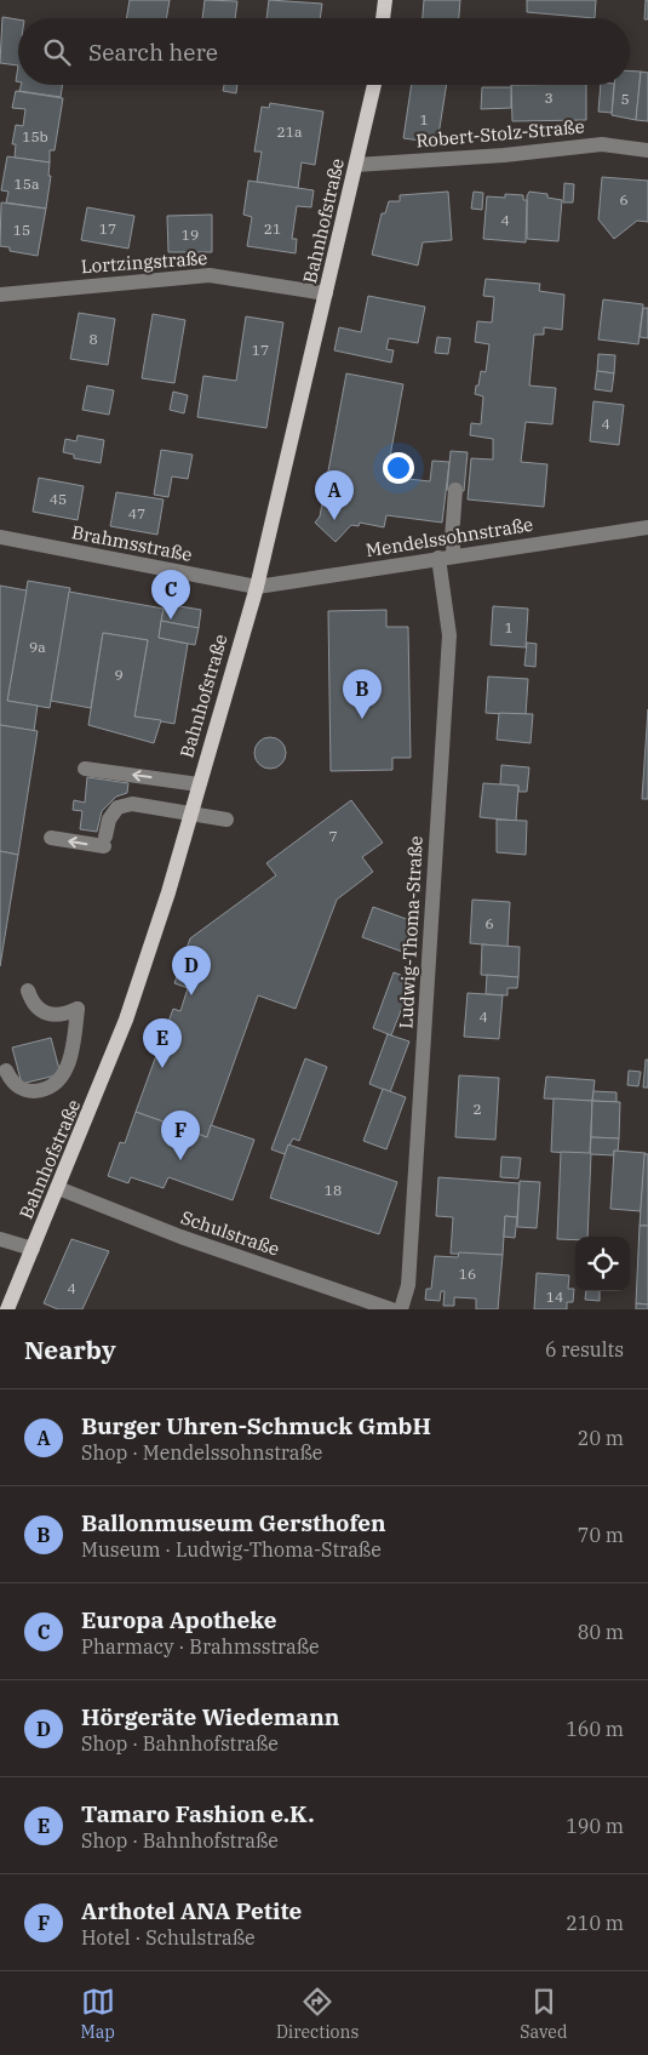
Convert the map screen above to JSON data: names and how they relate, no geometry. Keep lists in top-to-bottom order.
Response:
{
  "streets": {
    "main road": ["Bahnhofstraße"],
    "street": [
      "Robert-Stolz-Straße",
      "Lortzingstraße",
      "Mendelssohnstraße",
      "Brahmsstraße",
      "Ludwig-Thoma-Straße",
      "Schulstraße"
    ]
  },
  "crossings": [
    ["Robert-Stolz-Straße", "Bahnhofstraße"],
    ["Bahnhofstraße", "Lortzingstraße"],
    ["Bahnhofstraße", "Mendelssohnstraße"],
    ["Bahnhofstraße", "Brahmsstraße"],
    ["Bahnhofstraße", "Schulstraße"],
    ["Mendelssohnstraße", "Brahmsstraße"],
    ["Mendelssohnstraße", "Ludwig-Thoma-Straße"]
  ],
  "house_numbers": [
    "3",
    "5",
    "1",
    "21a",
    "15b",
    "15a",
    "6",
    "4",
    "17",
    "21",
    "15",
    "19",
    "8",
    "17",
    "4",
    "45",
    "47",
    "1",
    "9a",
    "9",
    "7",
    "6",
    "4",
    "2",
    "18",
    "16",
    "4",
    "14"
  ],
  "page": {
    "search": "Search here",
    "pins": [
      "A",
      "C",
      "B",
      "D",
      "E",
      "F"
    ],
    "heading": ["Nearby", "6 results"],
    "list": [
      {
        "mark": "A",
        "name": "Burger Uhren-Schmuck GmbH",
        "note": "Shop · Mendelssohnstraße",
        "value": "20 m"
      },
      {
        "mark": "B",
        "name": "Ballonmuseum Gersthofen",
        "note": "Museum · Ludwig-Thoma-Straße",
        "value": "70 m"
      },
      {
        "mark": "C",
        "name": "Europa Apotheke",
        "note": "Pharmacy · Brahmsstraße",
        "value": "80 m"
      },
      {
        "mark": "D",
        "name": "Hörgeräte Wiedemann",
        "note": "Shop · Bahnhofstraße",
        "value": "160 m"
      },
      {
        "mark": "E",
        "name": "Tamaro Fashion e.K.",
        "note": "Shop · Bahnhofstraße",
        "value": "190 m"
      },
      {
        "mark": "F",
        "name": "Arthotel ANA Petite",
        "note": "Hotel · Schulstraße",
        "value": "210 m"
      }
    ],
    "nav": ["Map", "Directions", "Saved"]
  }
}
